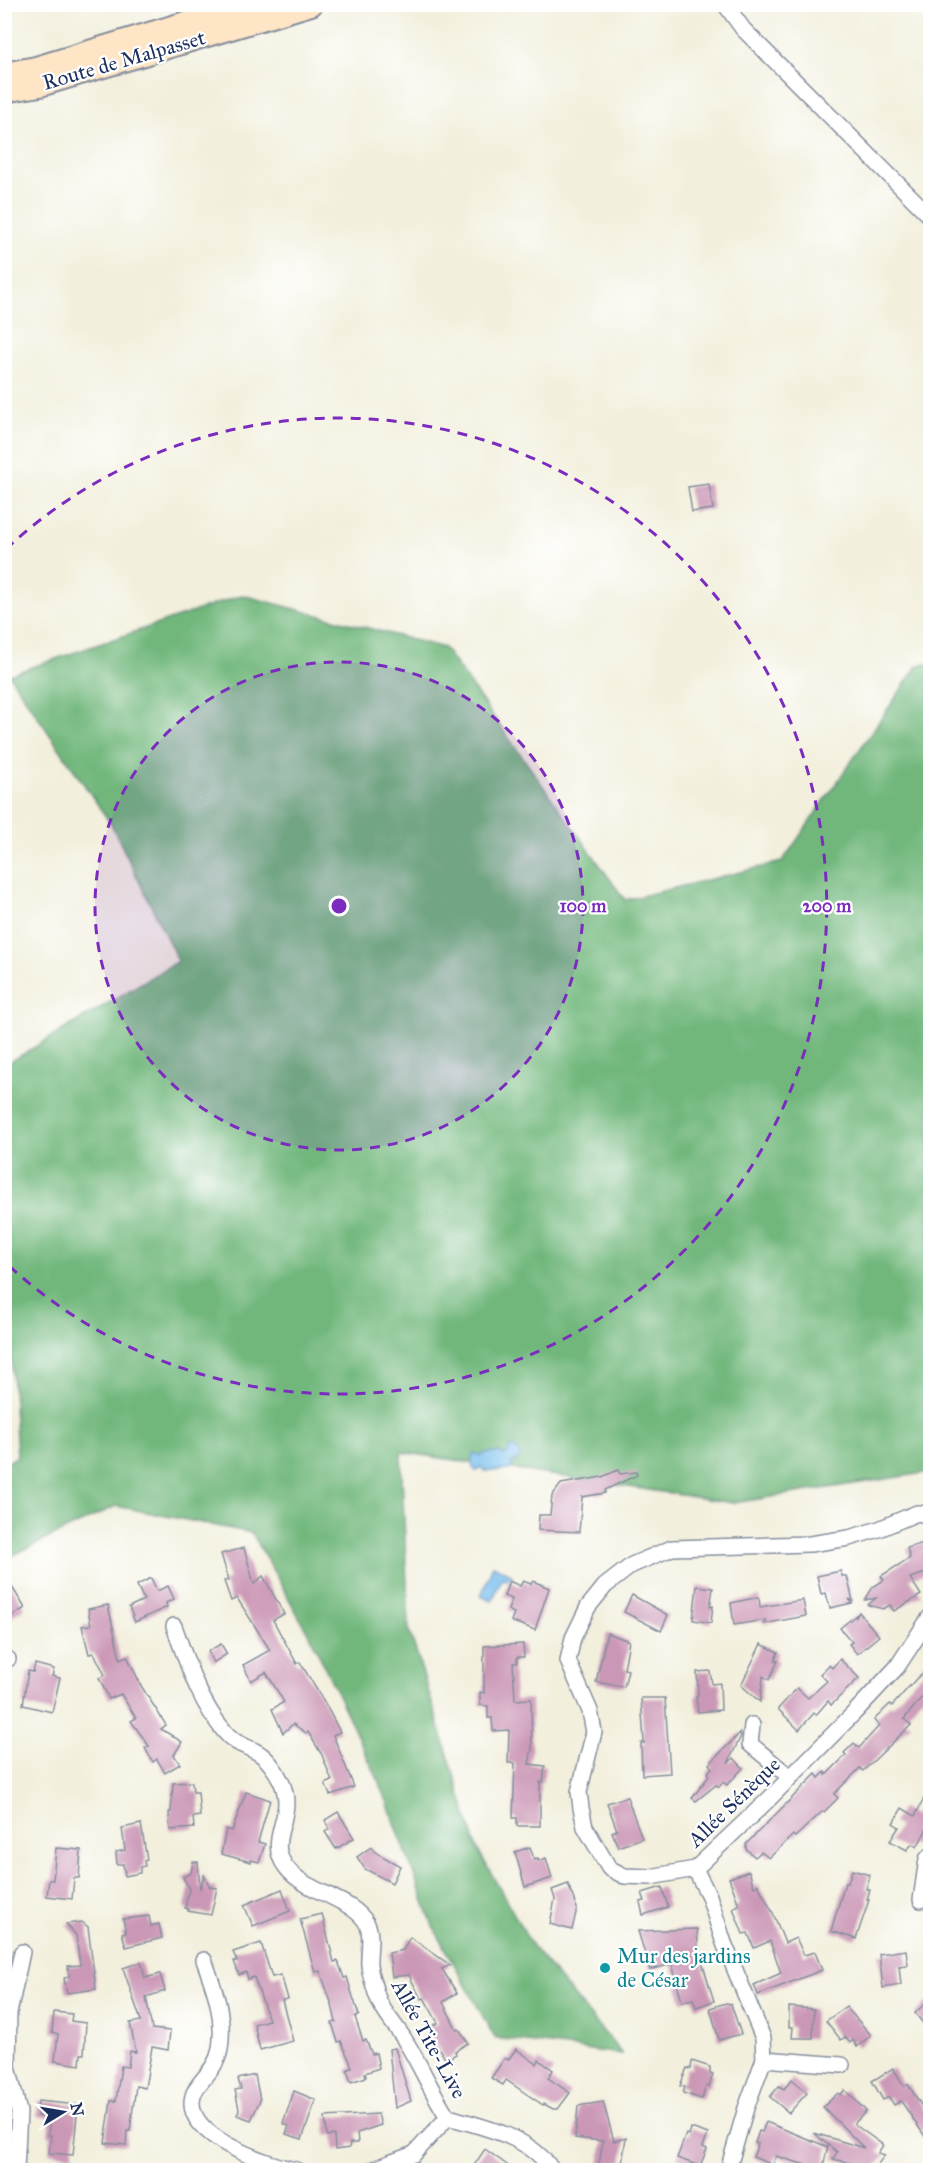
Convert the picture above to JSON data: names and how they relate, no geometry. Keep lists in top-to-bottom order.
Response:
{
  "streets": {
    "main road": ["Route de Malpasset"],
    "street": ["Allée Sénèque", "Allée Tite-Live"]
  },
  "places": ["Mur des jardins de César"],
  "north": "right",
  "rings": ["100 m", "200 m"]
}
